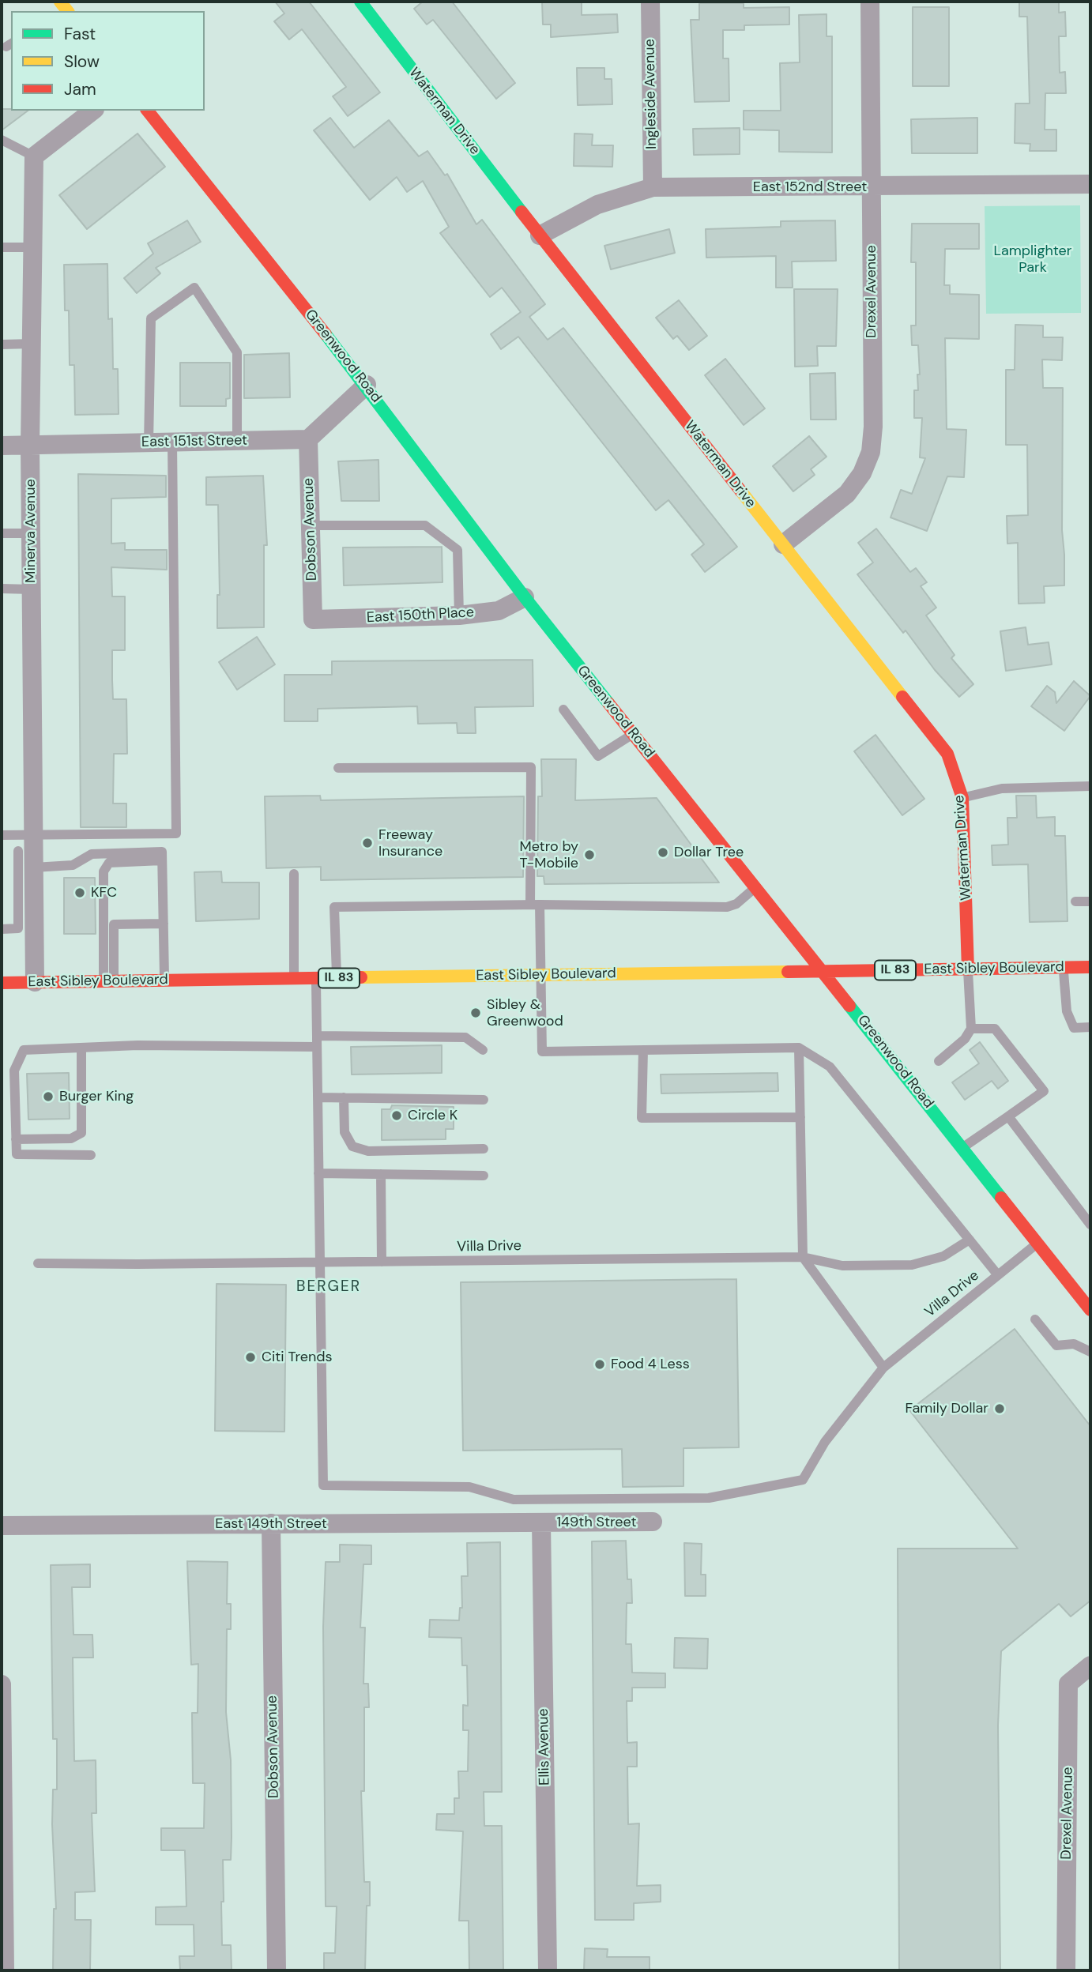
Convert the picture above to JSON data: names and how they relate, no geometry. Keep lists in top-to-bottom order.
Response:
{
  "streets": {
    "street": [
      "Ingleside Avenue",
      "Waterman Drive",
      "East 152nd Street",
      "Drexel Avenue",
      "Greenwood Road",
      "East 151st Street",
      "Dobson Avenue",
      "Minerva Avenue",
      "East 150th Place",
      "East Sibley Boulevard",
      "IL 83",
      "149th Street",
      "East 149th Street",
      "Ellis Avenue"
    ],
    "lane": ["Villa Drive"]
  },
  "crossings": [
    ["Ingleside Avenue", "East 152nd Street"],
    ["Waterman Drive", "East 152nd Street"],
    ["Waterman Drive", "Drexel Avenue"],
    ["Waterman Drive", "East Sibley Boulevard"],
    ["East 152nd Street", "Drexel Avenue"],
    ["Greenwood Road", "East 150th Place"],
    ["Greenwood Road", "East Sibley Boulevard"],
    ["Greenwood Road", "Villa Drive"],
    ["East 151st Street", "Dobson Avenue"],
    ["East 151st Street", "Minerva Avenue"],
    ["Dobson Avenue", "East 150th Place"],
    ["Dobson Avenue", "East 149th Street"],
    ["Minerva Avenue", "East Sibley Boulevard"],
    ["149th Street", "East 149th Street"],
    ["149th Street", "Ellis Avenue"],
    ["East 149th Street", "Ellis Avenue"]
  ],
  "districts": ["BERGER"],
  "parks": ["Lamplighter Park"],
  "places": [
    "Freeway Insurance",
    "Dollar Tree",
    "Metro by T-Mobile",
    "KFC",
    "Sibley & Greenwood",
    "Burger King",
    "Circle K",
    "Citi Trends",
    "Food 4 Less",
    "Family Dollar"
  ],
  "legend": ["Fast", "Slow", "Jam"]
}
